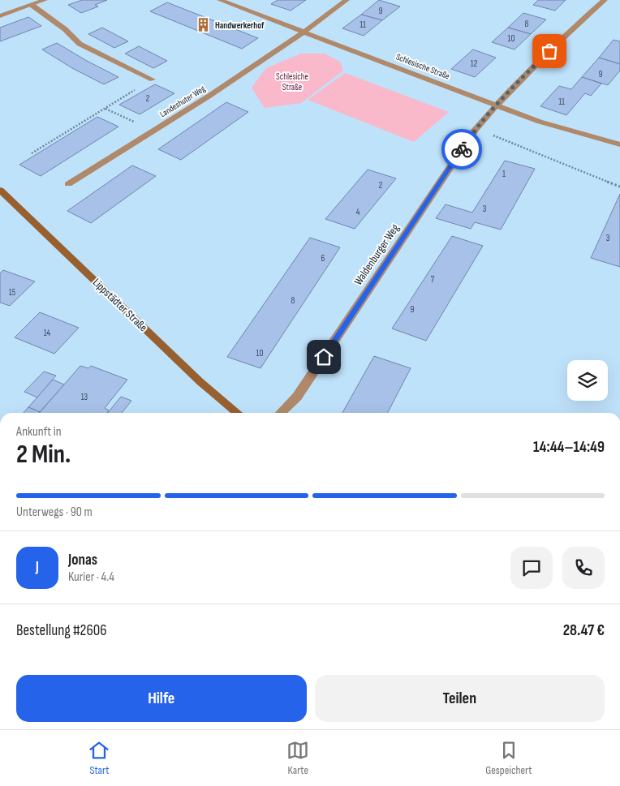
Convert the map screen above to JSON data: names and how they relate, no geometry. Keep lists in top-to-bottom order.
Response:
{
  "streets": {
    "main road": ["Lippstädter Straße"],
    "street": ["Schlesische Straße", "Landeshuter Weg", "Waldenburger Weg"]
  },
  "crossings": [
    ["Schlesische Straße", "Landeshuter Weg"],
    ["Schlesische Straße", "Waldenburger Weg"]
  ],
  "parks": ["Schlesiche Straße"],
  "places": {
    "building": ["Handwerkerhof"]
  },
  "house_numbers": [
    "9",
    "8",
    "11",
    "10",
    "12",
    "9",
    "2",
    "11",
    "1",
    "2",
    "3",
    "4",
    "3",
    "6",
    "7",
    "15",
    "8",
    "9",
    "14",
    "10",
    "13"
  ],
  "page": {
    "heading": ["2 Min.", "Ankunft in", "14:44–14:49"],
    "panel": [
      "Jonas",
      "Kurier · 4.4",
      "Bestellung #2606",
      "28.47 €"
    ],
    "bar": "Unterwegs · 90 m",
    "round": "J",
    "buttons": ["Hilfe", "Teilen"],
    "tabs": ["Start", "Karte", "Gespeichert"]
  }
}
